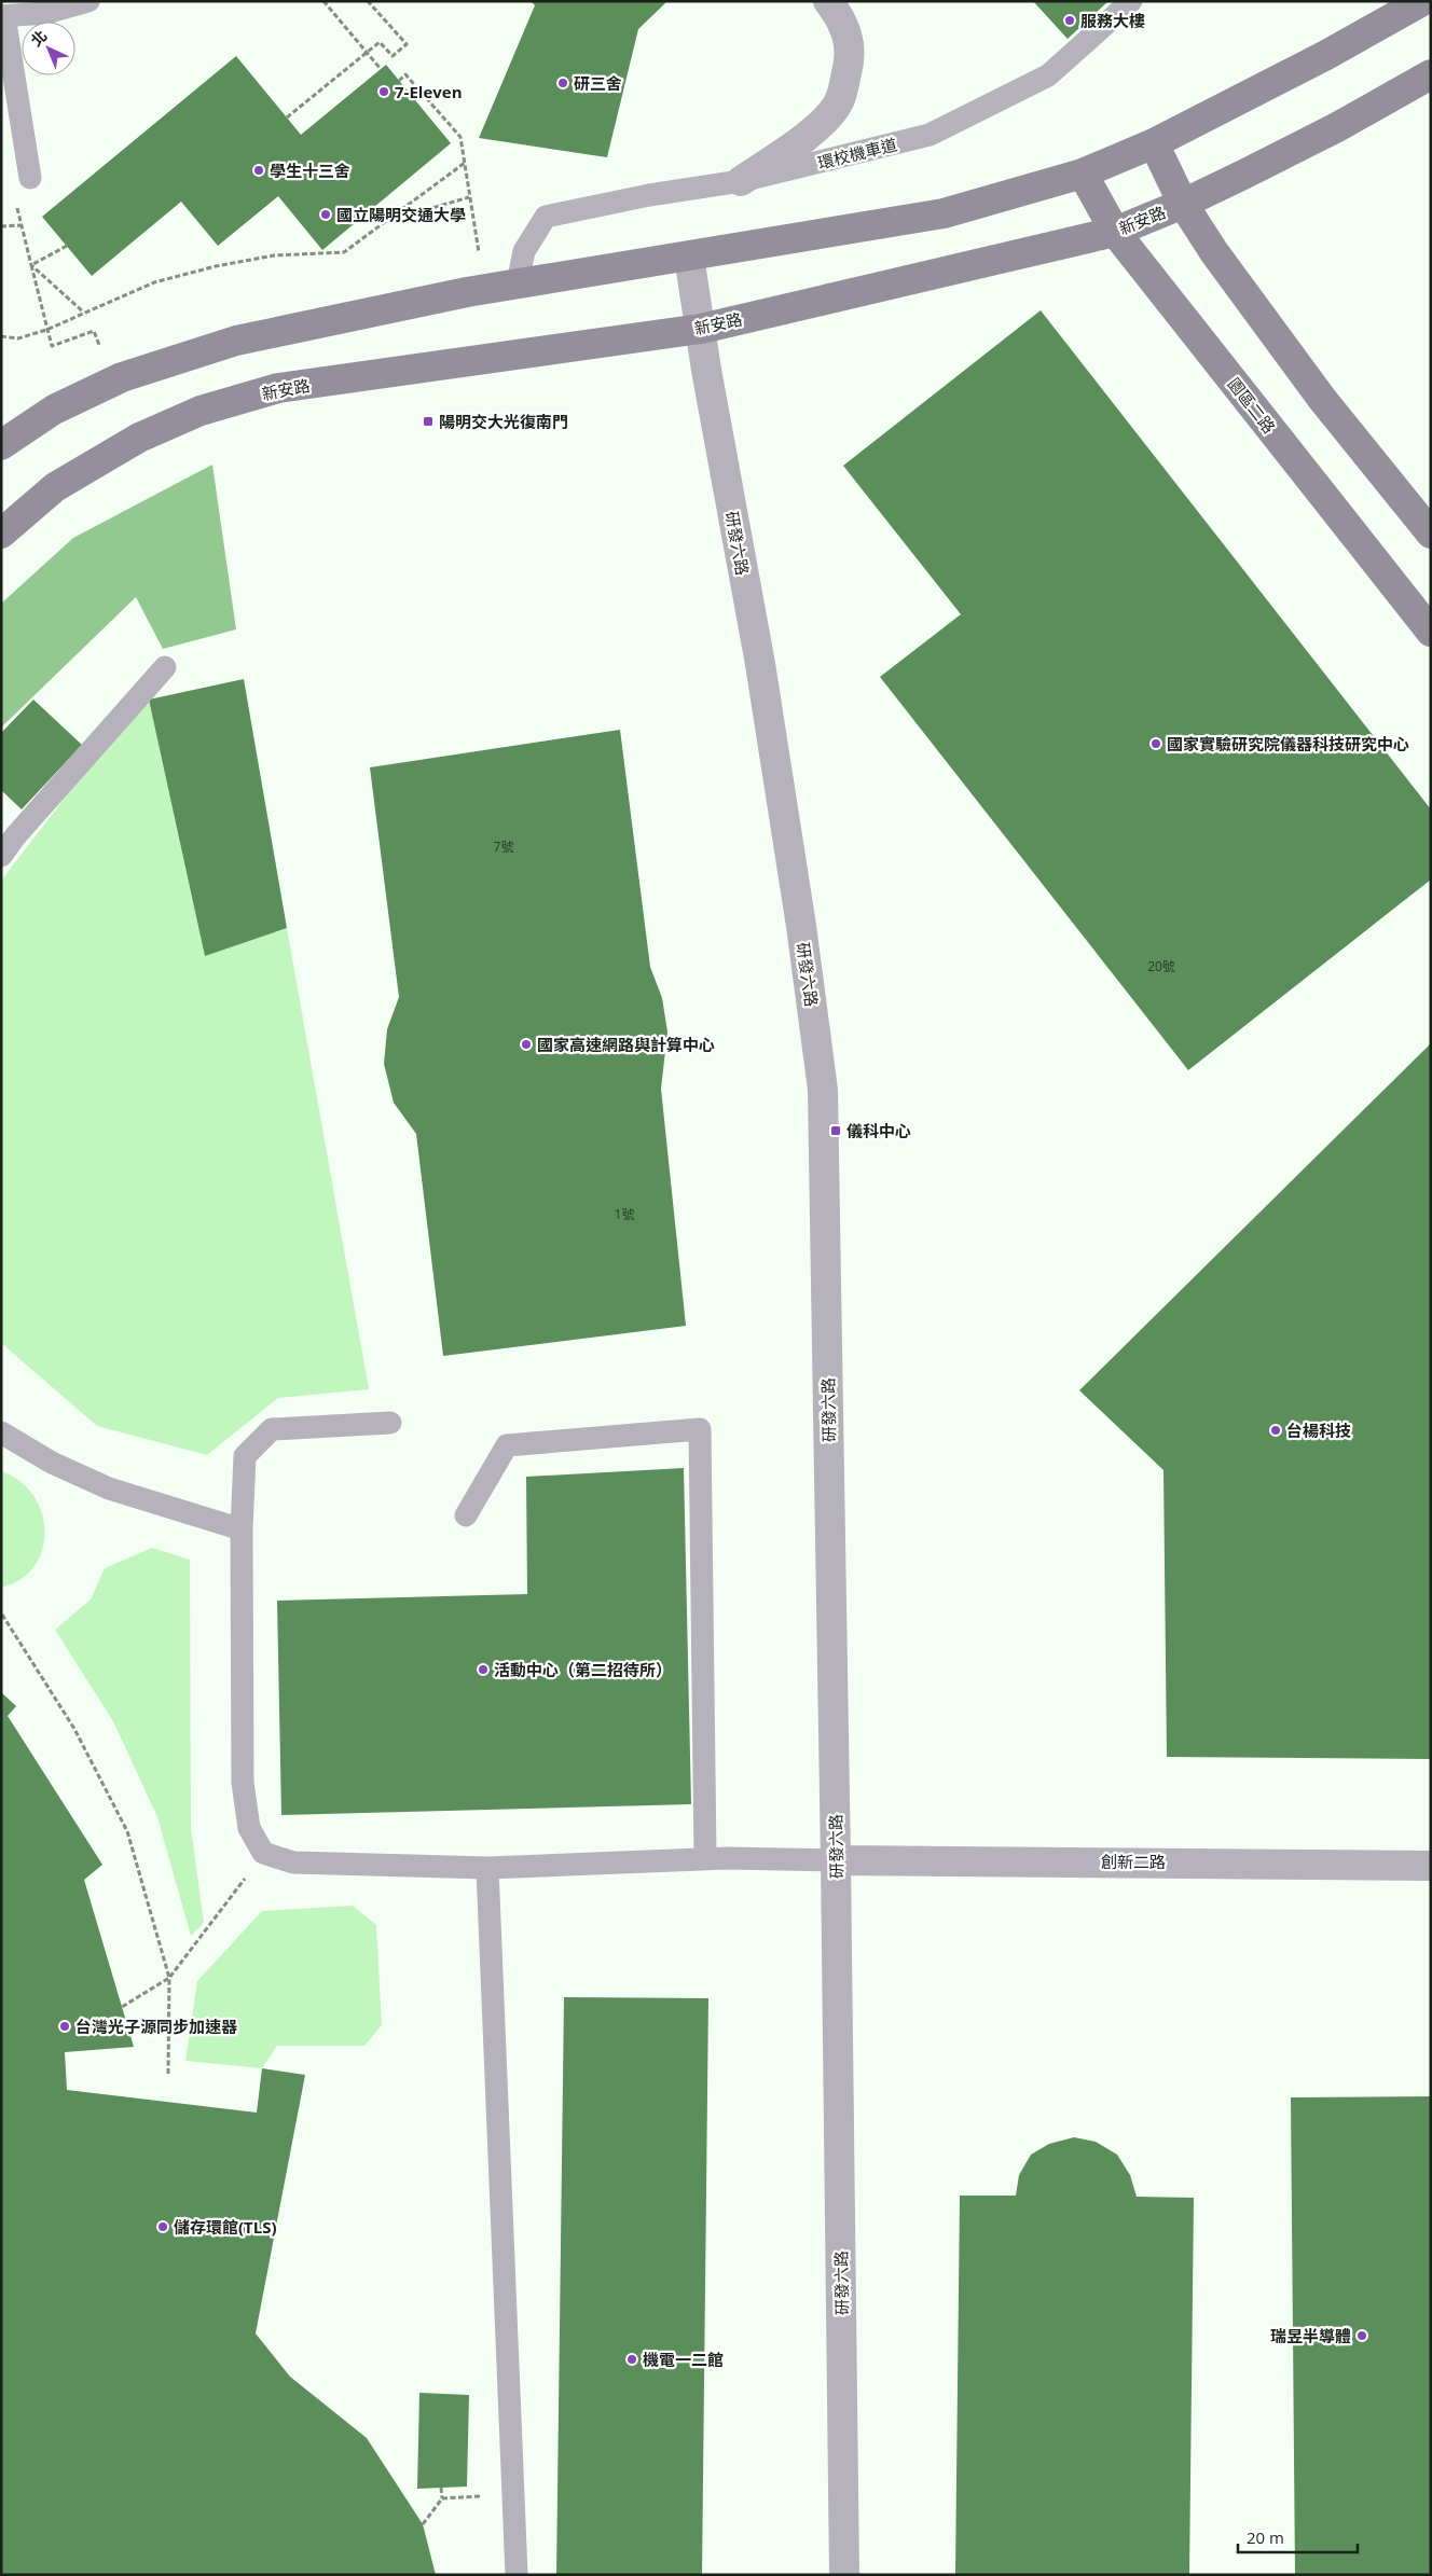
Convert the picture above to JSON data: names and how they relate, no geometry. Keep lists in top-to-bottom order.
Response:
{
  "streets": {
    "street": [
      "新安路",
      "園區二路",
      "研發六路",
      "創新二路"
    ],
    "lane": ["環校機車道"]
  },
  "crossings": [
    ["新安路", "園區二路"],
    ["新安路", "研發六路"],
    ["研發六路", "創新二路"]
  ],
  "places": {
    "other": [
      "服務大樓",
      "研三舍",
      "7-Eleven",
      "學生十三舍",
      "國立陽明交通大學",
      "國家實驗研究院儀器科技研究中心",
      "國家高速網路與計算中心",
      "台楊科技",
      "活動中心（第二招待所）",
      "台灣光子源同步加速器",
      "儲存環館(TLS)",
      "瑞昱半導體",
      "機電一二館"
    ],
    "transit": ["陽明交大光復南門", "儀科中心"]
  },
  "house_numbers": ["7號", "20號", "1號"],
  "scale_bar": "20 m",
  "north": "top left"
}
